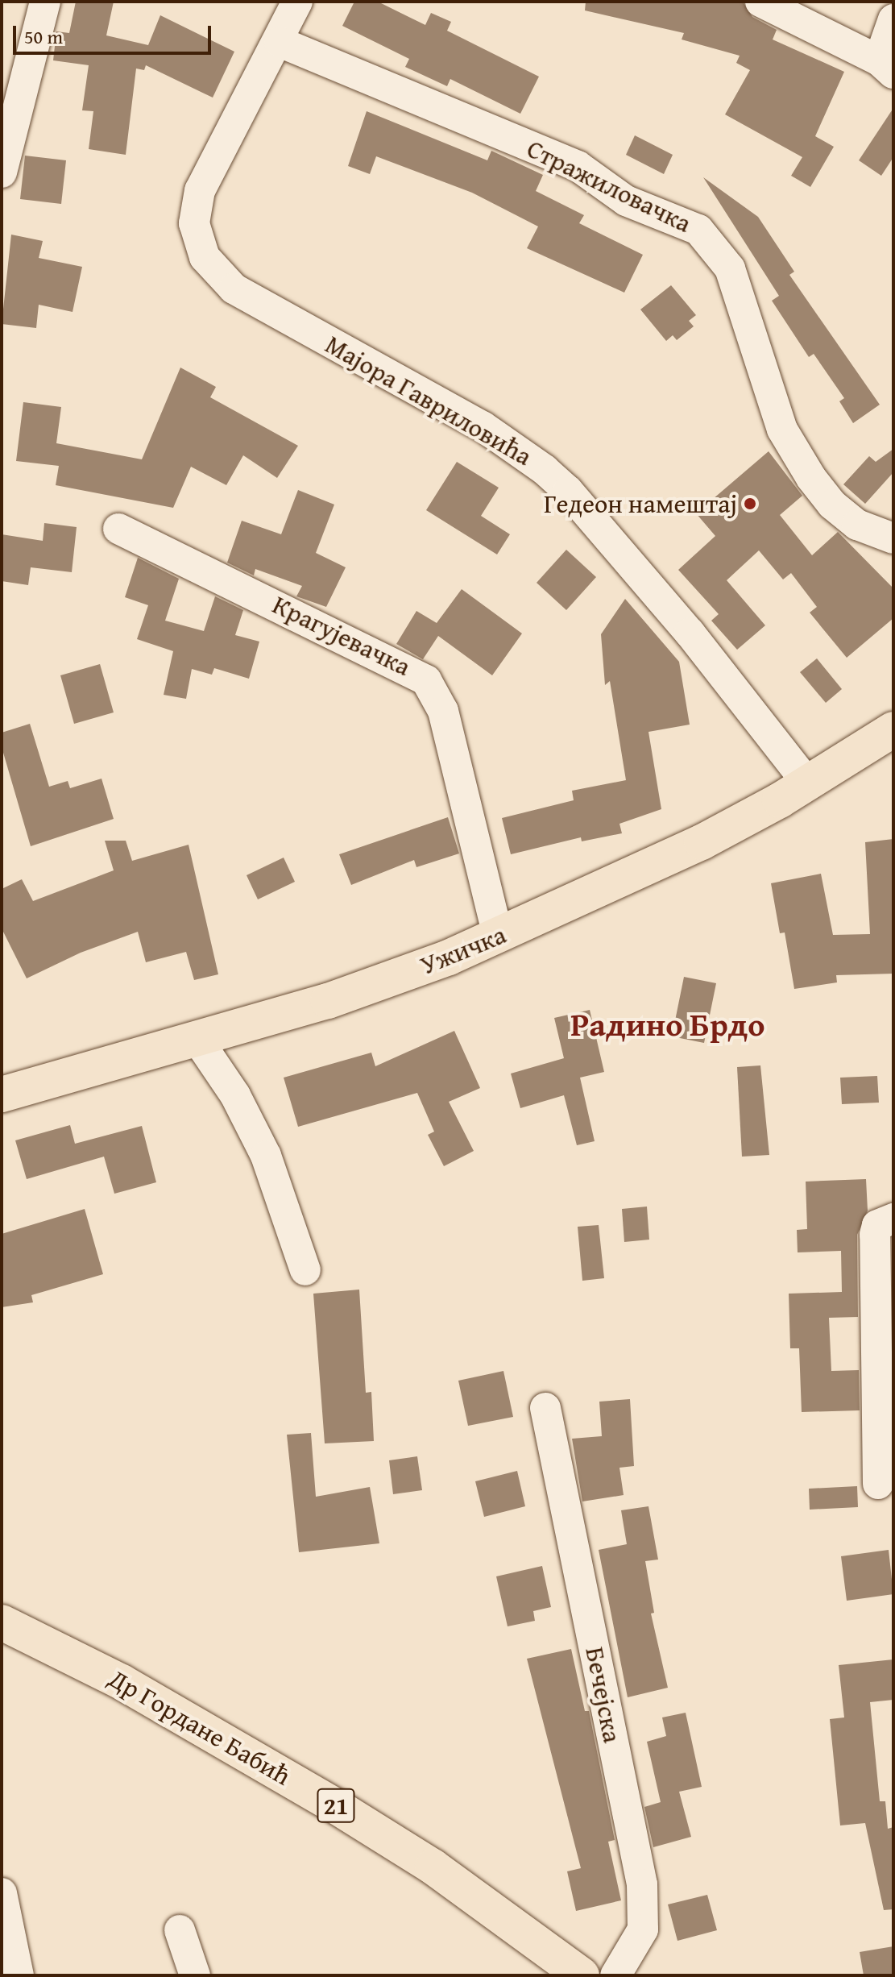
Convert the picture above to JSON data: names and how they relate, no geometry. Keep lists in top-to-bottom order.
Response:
{
  "streets": {
    "main road": ["Ужичка", "Др Гордане Бабић", "21"],
    "street": [
      "Стражиловачка",
      "Мајора Гавриловића",
      "Крагујевачка",
      "Бечејска"
    ]
  },
  "crossings": [
    ["Стражиловачка", "Мајора Гавриловића"],
    ["Мајора Гавриловића", "Ужичка"],
    ["Крагујевачка", "Ужичка"]
  ],
  "districts": ["Радино Брдо"],
  "places": ["Гедеон намештај"],
  "scale_bar": "50 m"
}
